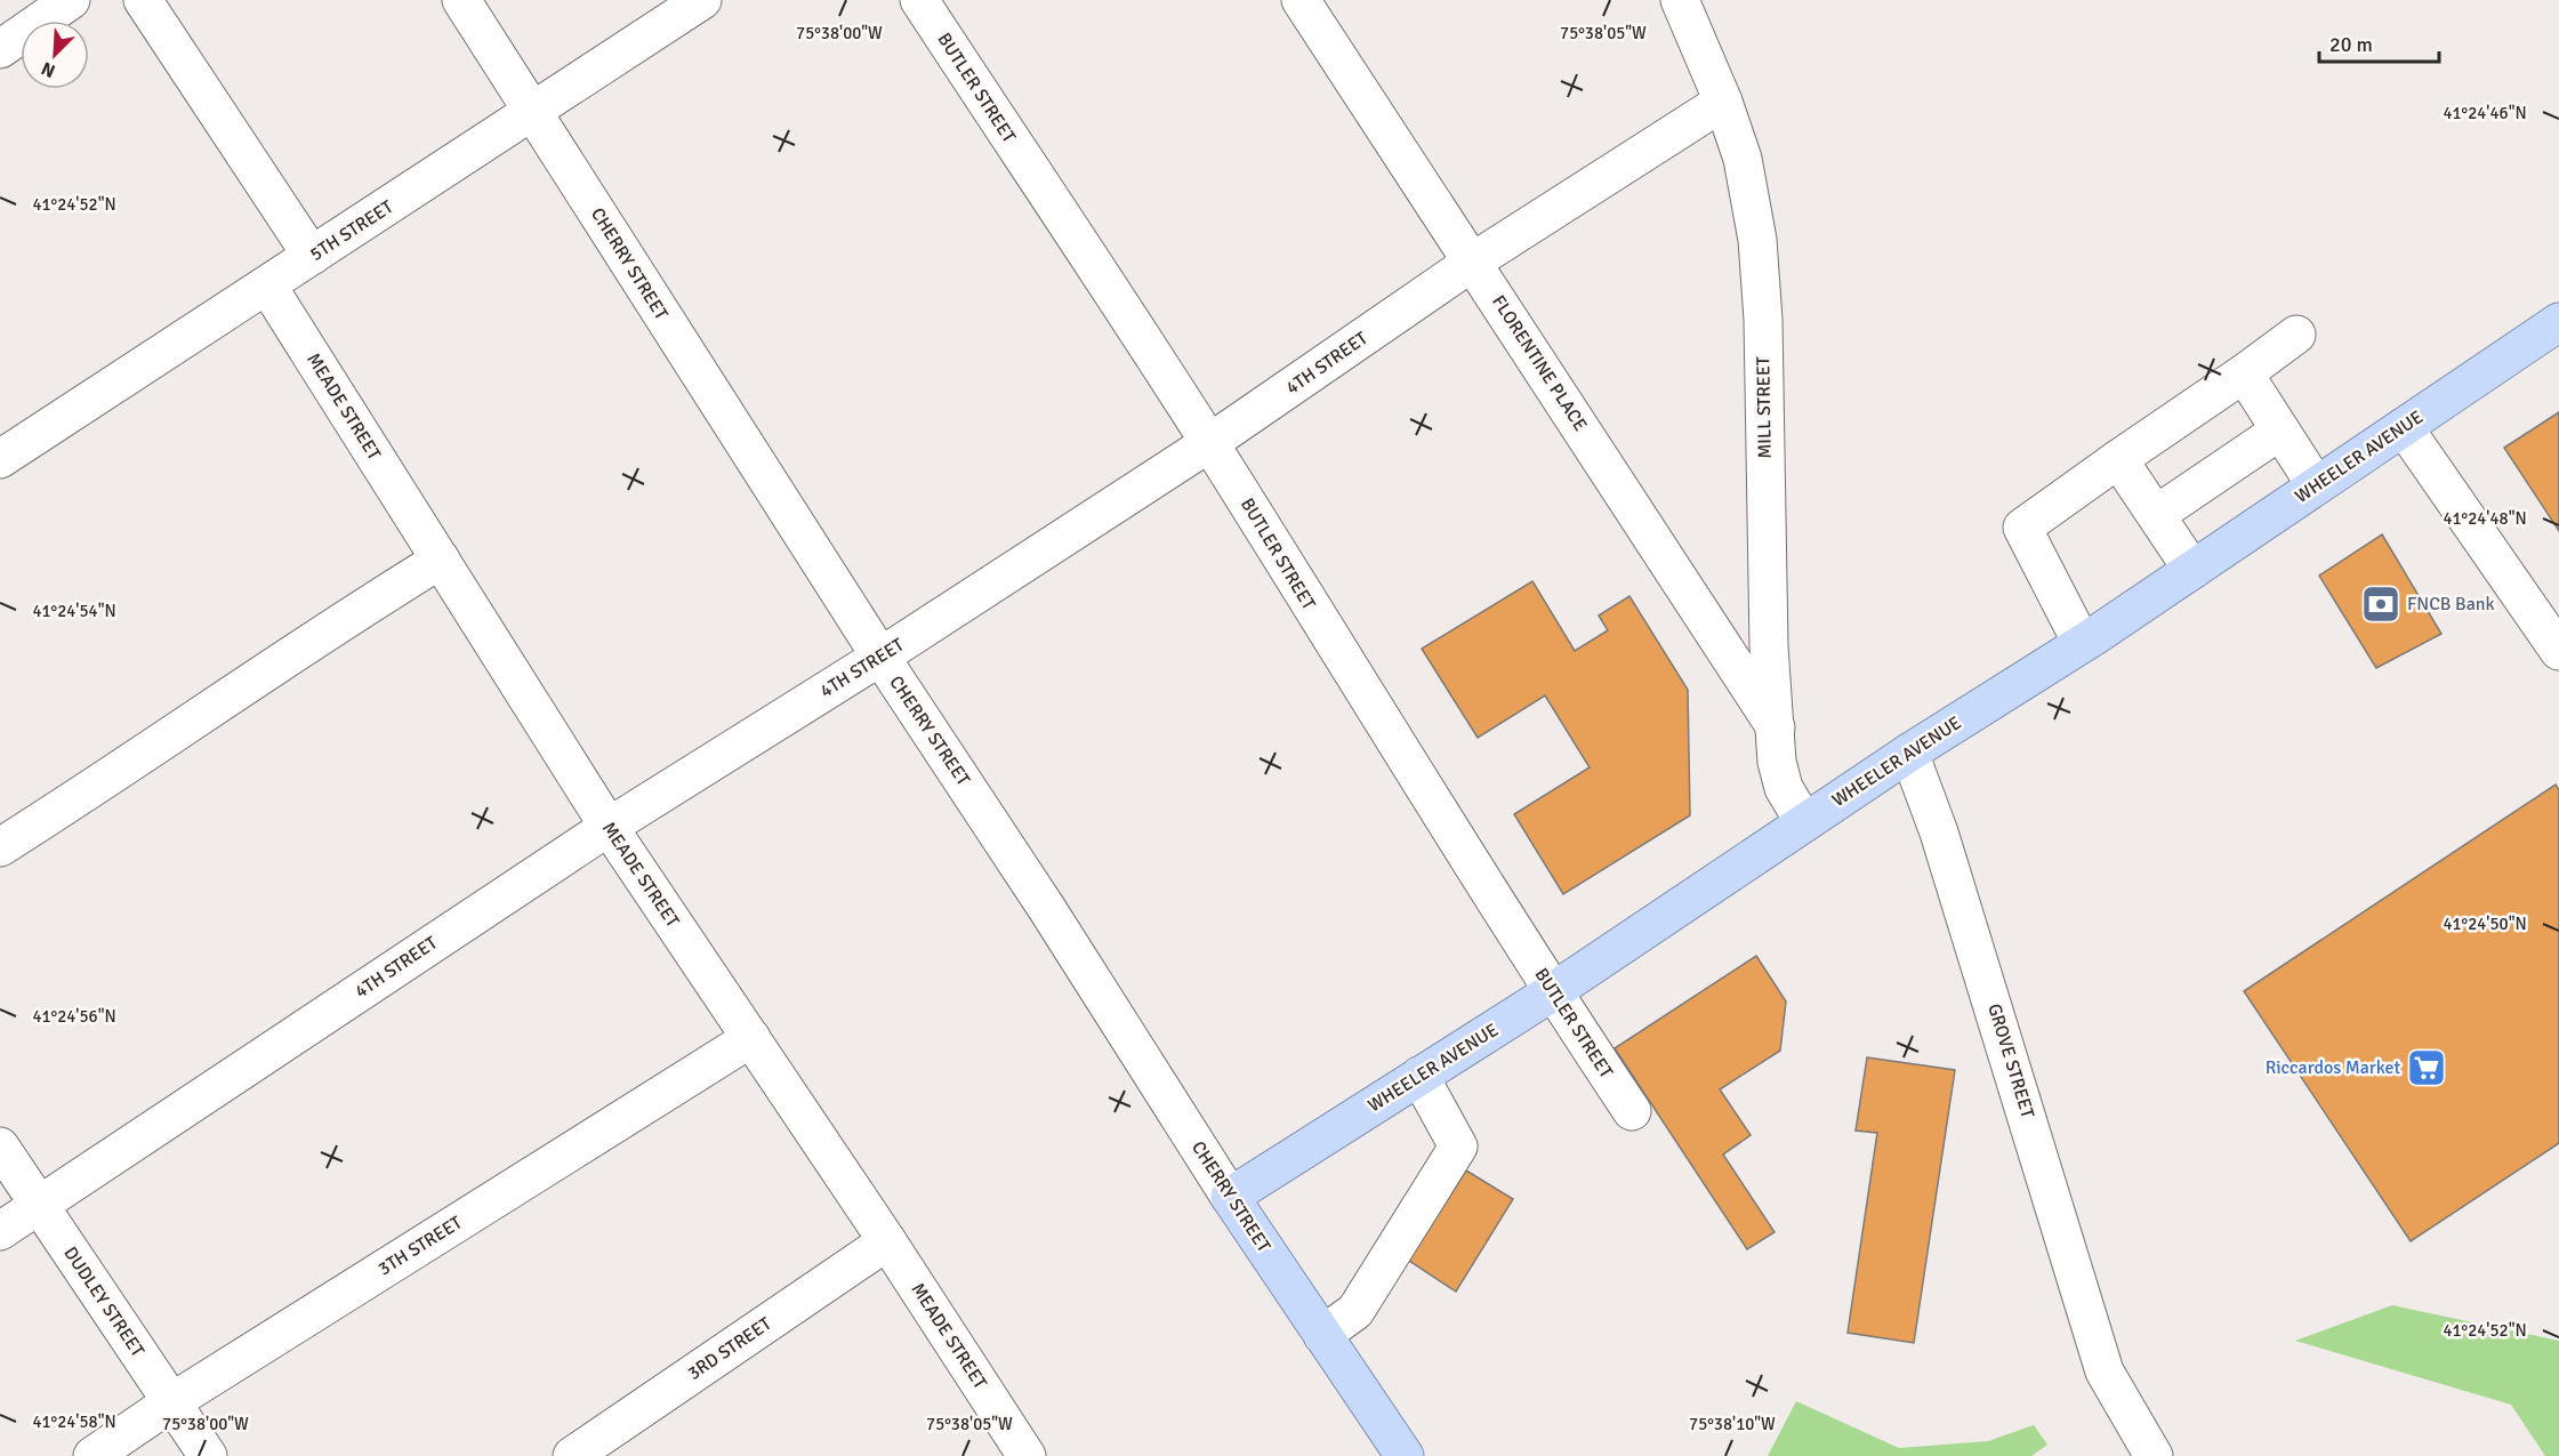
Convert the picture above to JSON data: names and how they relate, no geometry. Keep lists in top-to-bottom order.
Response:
{
  "streets": {
    "main road": ["CHERRY STREET", "WHEELER AVENUE"],
    "street": [
      "BUTLER STREET",
      "5TH STREET",
      "4TH STREET",
      "FLORENTINE PLACE",
      "MEADE STREET",
      "MILL STREET",
      "GROVE STREET",
      "3TH STREET",
      "DUDLEY STREET",
      "3RD STREET"
    ]
  },
  "crossings": [
    ["BUTLER STREET", "4TH STREET"],
    ["BUTLER STREET", "WHEELER AVENUE"],
    ["5TH STREET", "CHERRY STREET"],
    ["5TH STREET", "MEADE STREET"],
    ["CHERRY STREET", "4TH STREET"],
    ["CHERRY STREET", "WHEELER AVENUE"],
    ["4TH STREET", "FLORENTINE PLACE"],
    ["4TH STREET", "MEADE STREET"],
    ["4TH STREET", "MILL STREET"],
    ["4TH STREET", "DUDLEY STREET"],
    ["FLORENTINE PLACE", "MILL STREET"],
    ["MEADE STREET", "3TH STREET"],
    ["MEADE STREET", "3RD STREET"],
    ["MILL STREET", "WHEELER AVENUE"],
    ["WHEELER AVENUE", "GROVE STREET"],
    ["3TH STREET", "DUDLEY STREET"]
  ],
  "places": {
    "bank": ["FNCB Bank"],
    "supermarket": ["Riccardos Market"]
  },
  "scale_bar": "20 m",
  "north": "bottom left",
  "coordinates": [
    "75°38'00\"W",
    "75°38'05\"W",
    "41°24'46\"N",
    "41°24'52\"N",
    "41°24'48\"N",
    "41°24'54\"N",
    "41°24'50\"N",
    "41°24'56\"N",
    "41°24'58\"N",
    "75°38'10\"W"
  ]
}
